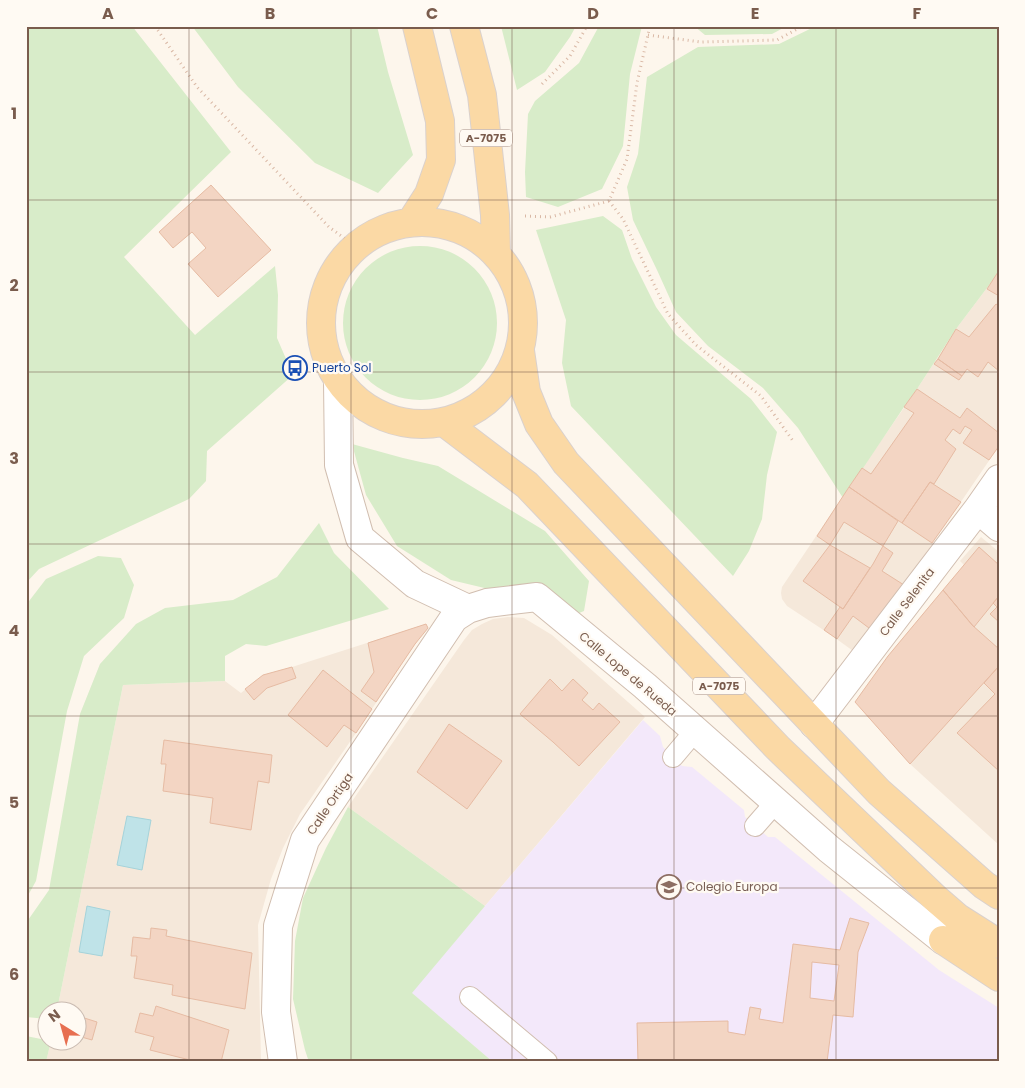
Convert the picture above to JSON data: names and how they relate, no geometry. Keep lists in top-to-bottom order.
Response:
{
  "streets": {
    "main road": ["A-7075", "Calle Lope de Rueda"],
    "street": ["Calle Selenita", "Calle Ortiga"]
  },
  "crossings": [
    ["A-7075", "Calle Selenita"],
    ["Calle Lope de Rueda", "Calle Ortiga"]
  ],
  "places": {
    "bus stop": ["Puerto Sol"],
    "school or university": ["Colegio Europa"]
  },
  "north": "top left",
  "grid": {
    "columns": [
      "A",
      "B",
      "C",
      "D",
      "E",
      "F"
    ],
    "rows": [
      "1",
      "2",
      "3",
      "4",
      "5",
      "6"
    ]
  }
}
